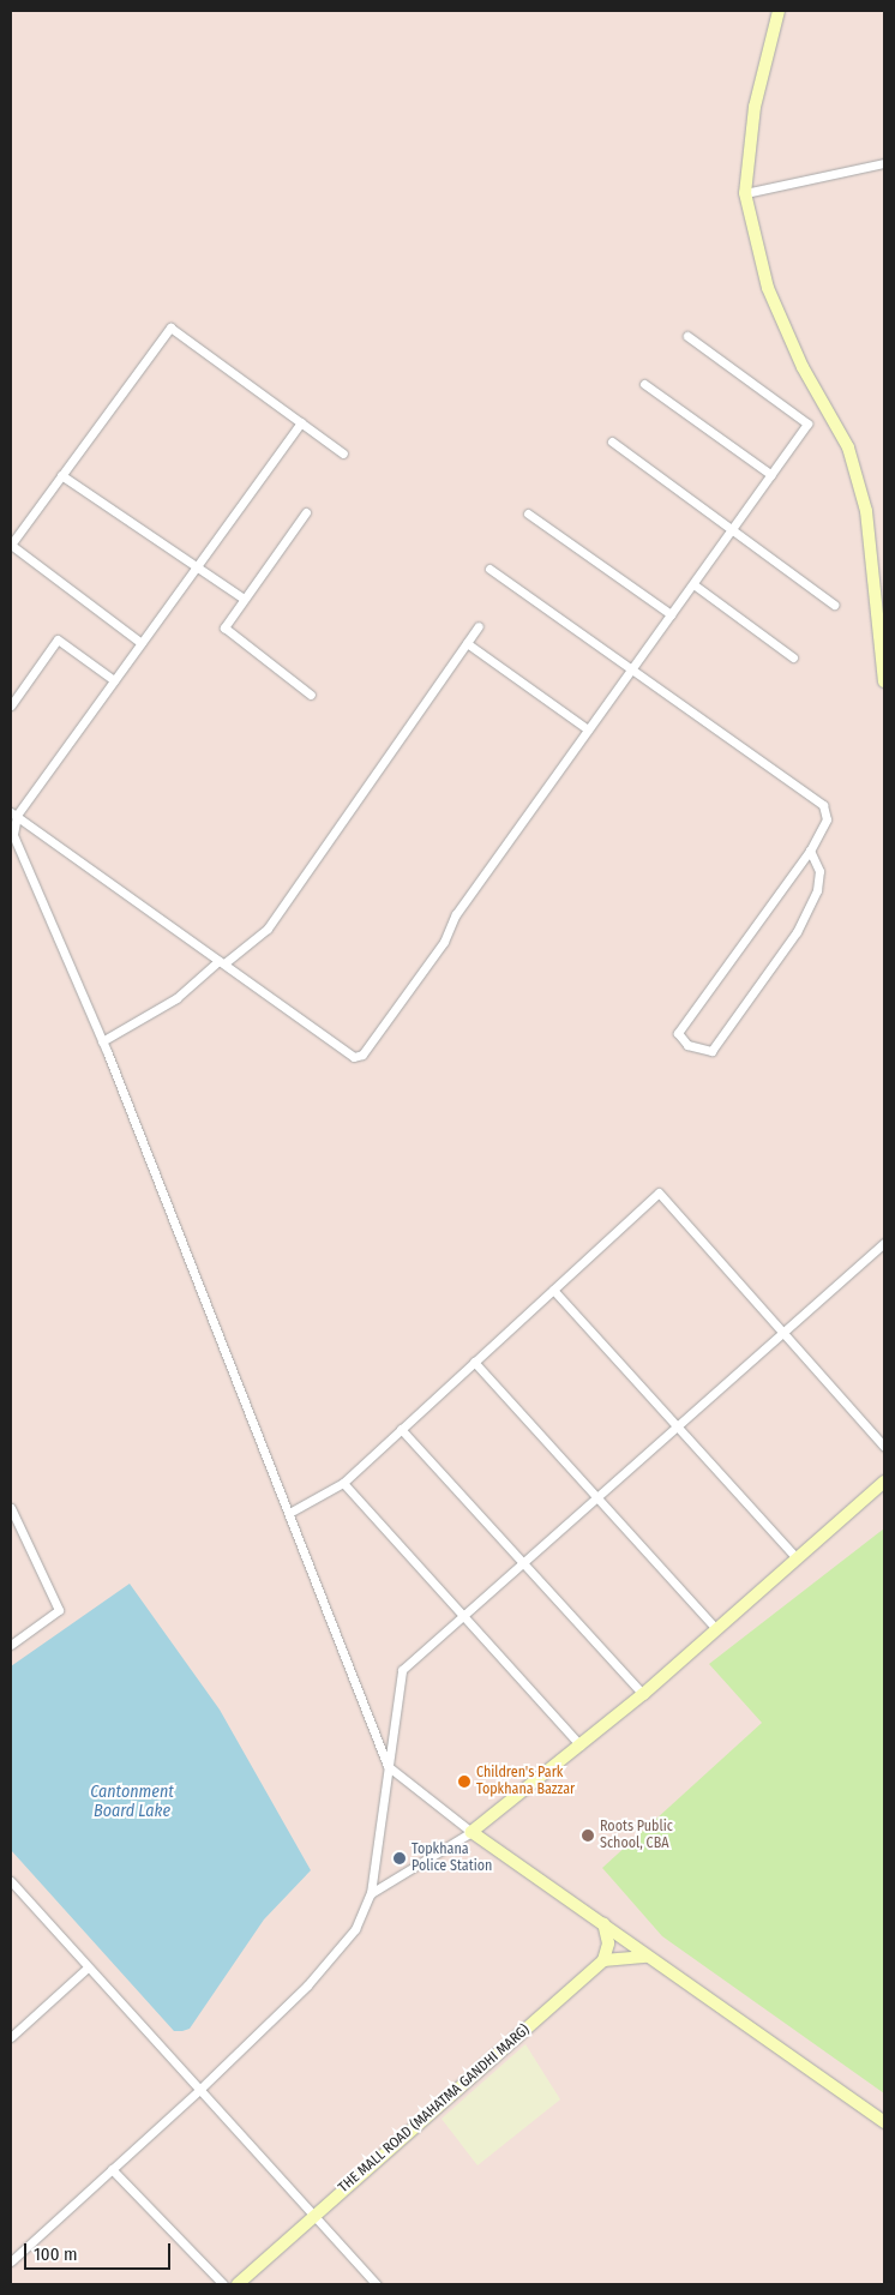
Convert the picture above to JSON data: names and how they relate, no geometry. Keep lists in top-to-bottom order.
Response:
{
  "streets": {
    "street": ["THE MALL ROAD (MAHATMA GANDHI MARG)"]
  },
  "water": ["Cantonment Board Lake"],
  "places": ["Children's Park Topkhana Bazzar", "Roots Public School, CBA", "Topkhana Police Station"],
  "scale_bar": "100 m"
}
